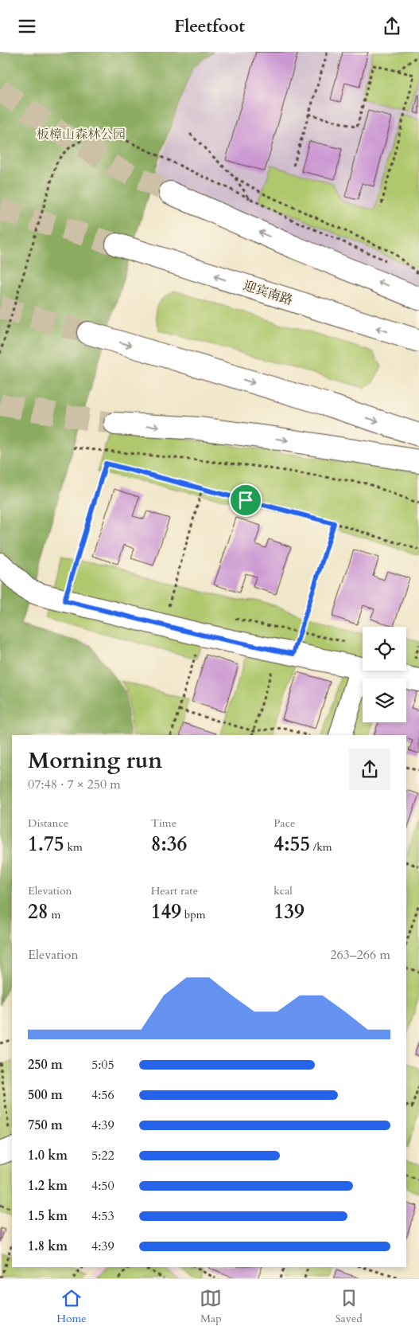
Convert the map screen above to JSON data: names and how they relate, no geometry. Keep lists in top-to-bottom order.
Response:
{
  "streets": {
    "main road": ["迎宾南路"]
  },
  "parks": ["板樟山森林公园"],
  "page": {
    "header": "Fleetfoot",
    "heading": ["Morning run", "07:48 · 7 × 250 m"],
    "stats": [
      ["Distance", "1.75 km"],
      ["Time", "8:36"],
      ["Pace", "4:55 /km"],
      ["Elevation", "28 m"],
      ["Heart rate", "149 bpm"],
      ["kcal", "139"]
    ],
    "chart": ["Elevation", "263–266 m"],
    "list": [
      {
        "name": "250 m",
        "note": "5:05"
      },
      {
        "name": "500 m",
        "note": "4:56"
      },
      {
        "name": "750 m",
        "note": "4:39"
      },
      {
        "name": "1.0 km",
        "note": "5:22"
      },
      {
        "name": "1.2 km",
        "note": "4:50"
      },
      {
        "name": "1.5 km",
        "note": "4:53"
      },
      {
        "name": "1.8 km",
        "note": "4:39"
      }
    ],
    "tabs": ["Home", "Map", "Saved"]
  }
}
